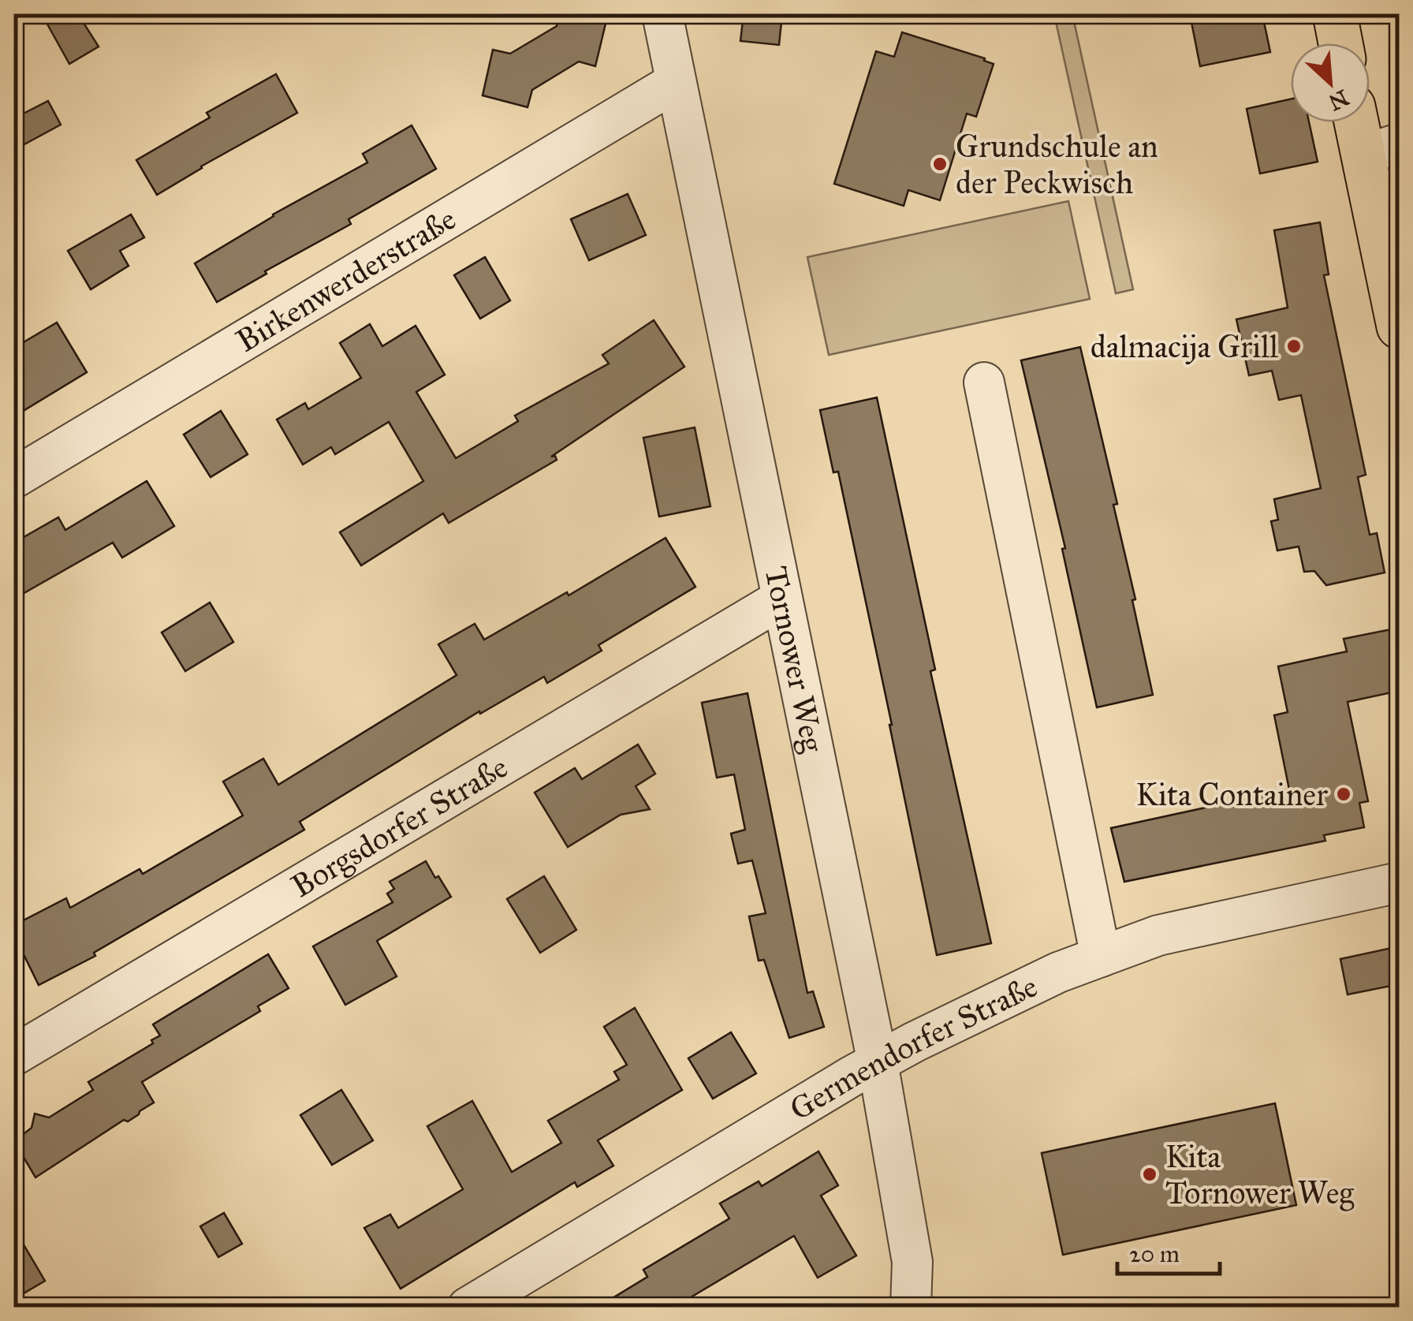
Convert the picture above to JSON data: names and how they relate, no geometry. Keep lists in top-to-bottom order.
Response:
{
  "streets": {
    "street": [
      "Birkenwerderstraße",
      "Tornower Weg",
      "Borgsdorfer Straße",
      "Germendorfer Straße"
    ]
  },
  "crossings": [
    ["Birkenwerderstraße", "Tornower Weg"],
    ["Tornower Weg", "Borgsdorfer Straße"],
    ["Tornower Weg", "Germendorfer Straße"]
  ],
  "places": [
    "Grundschule an der Peckwisch",
    "dalmacija Grill",
    "Kita Container",
    "Kita Tornower Weg"
  ],
  "scale_bar": "20 m",
  "north": "bottom right"
}
